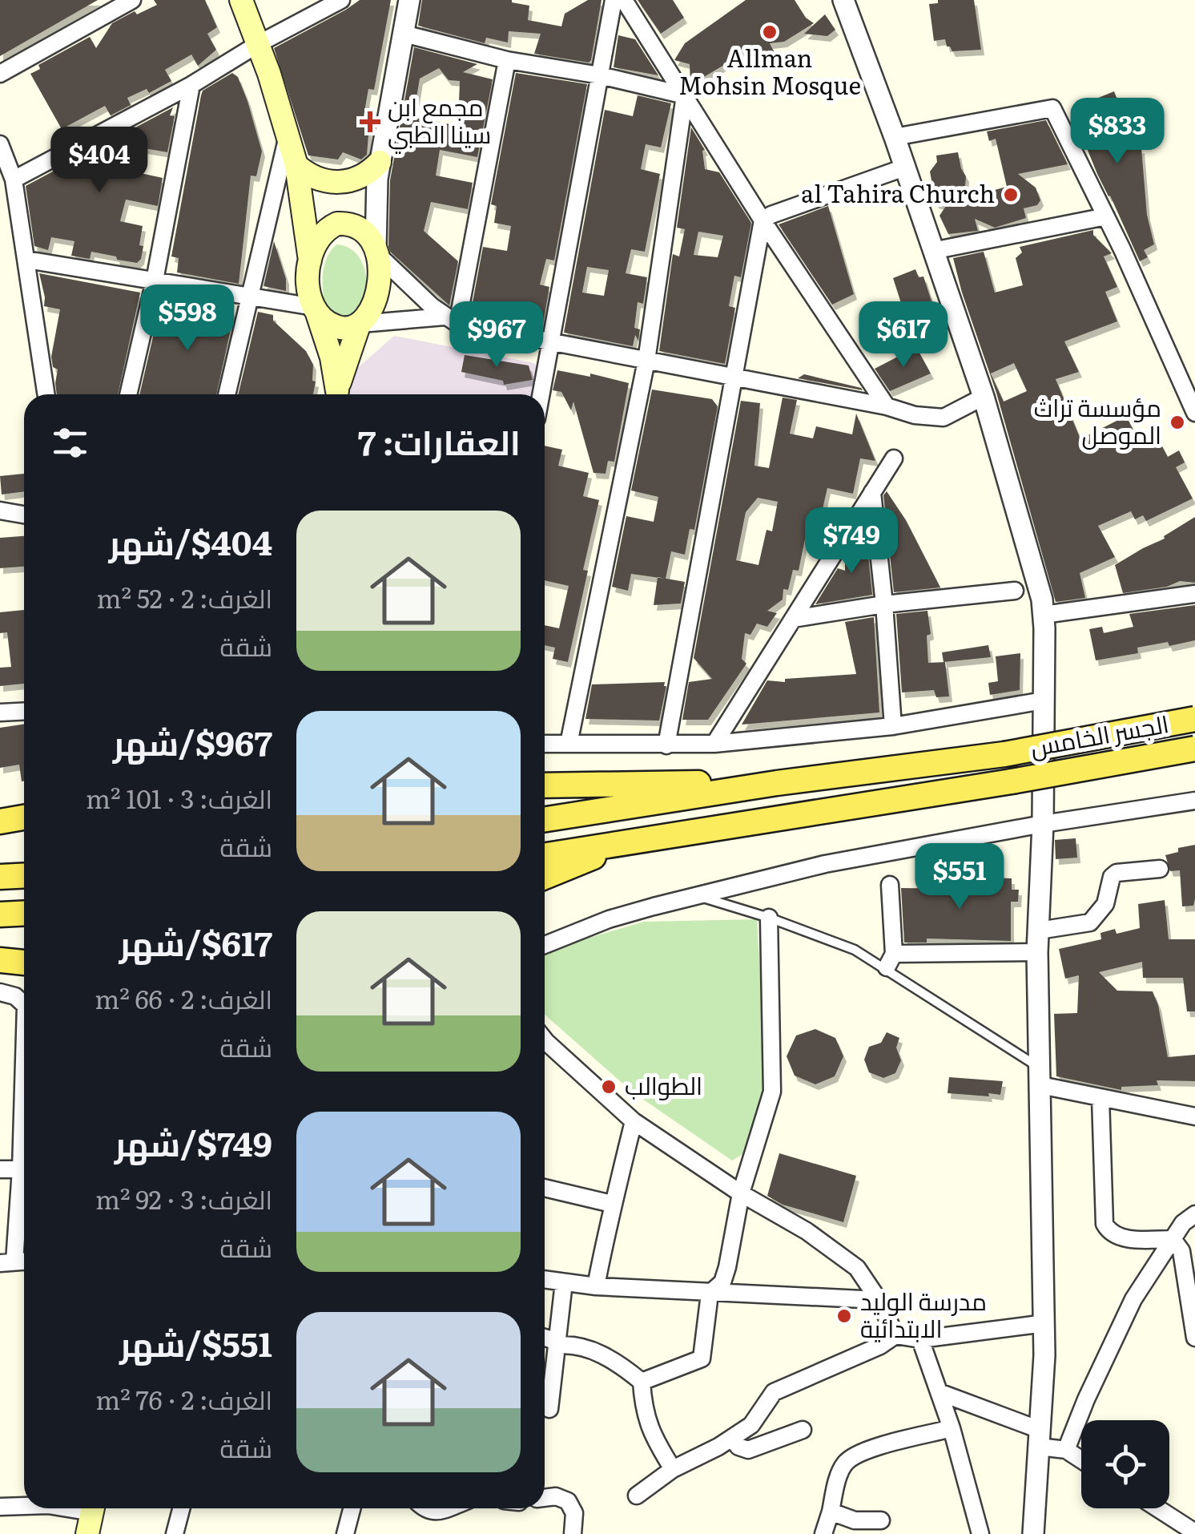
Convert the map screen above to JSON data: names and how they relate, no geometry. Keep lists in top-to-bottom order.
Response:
{
  "streets": {
    "main road": ["الجسر الخامس"]
  },
  "places": {
    "other": [
      "Allman Mohsin Mosque",
      "al Tahira Church",
      "مؤسسة تراث الموصل",
      "الطوالب",
      "مدرسة الوليد الابتدائية"
    ],
    "health": ["مجمع ابن سينا الطبي"]
  },
  "page": {
    "price": [
      "$833",
      "$404",
      "$598",
      "$967",
      "$617",
      "$749",
      "$551"
    ],
    "heading": "العقارات: 7",
    "list": [
      {
        "name": "$404/شهر",
        "note": "الغرف: 2 · 52 m² · شقة"
      },
      {
        "name": "$967/شهر",
        "note": "الغرف: 3 · 101 m² · شقة"
      },
      {
        "name": "$617/شهر",
        "note": "الغرف: 2 · 66 m² · شقة"
      },
      {
        "name": "$749/شهر",
        "note": "الغرف: 3 · 92 m² · شقة"
      },
      {
        "name": "$551/شهر",
        "note": "الغرف: 2 · 76 m² · شقة"
      }
    ]
  }
}
